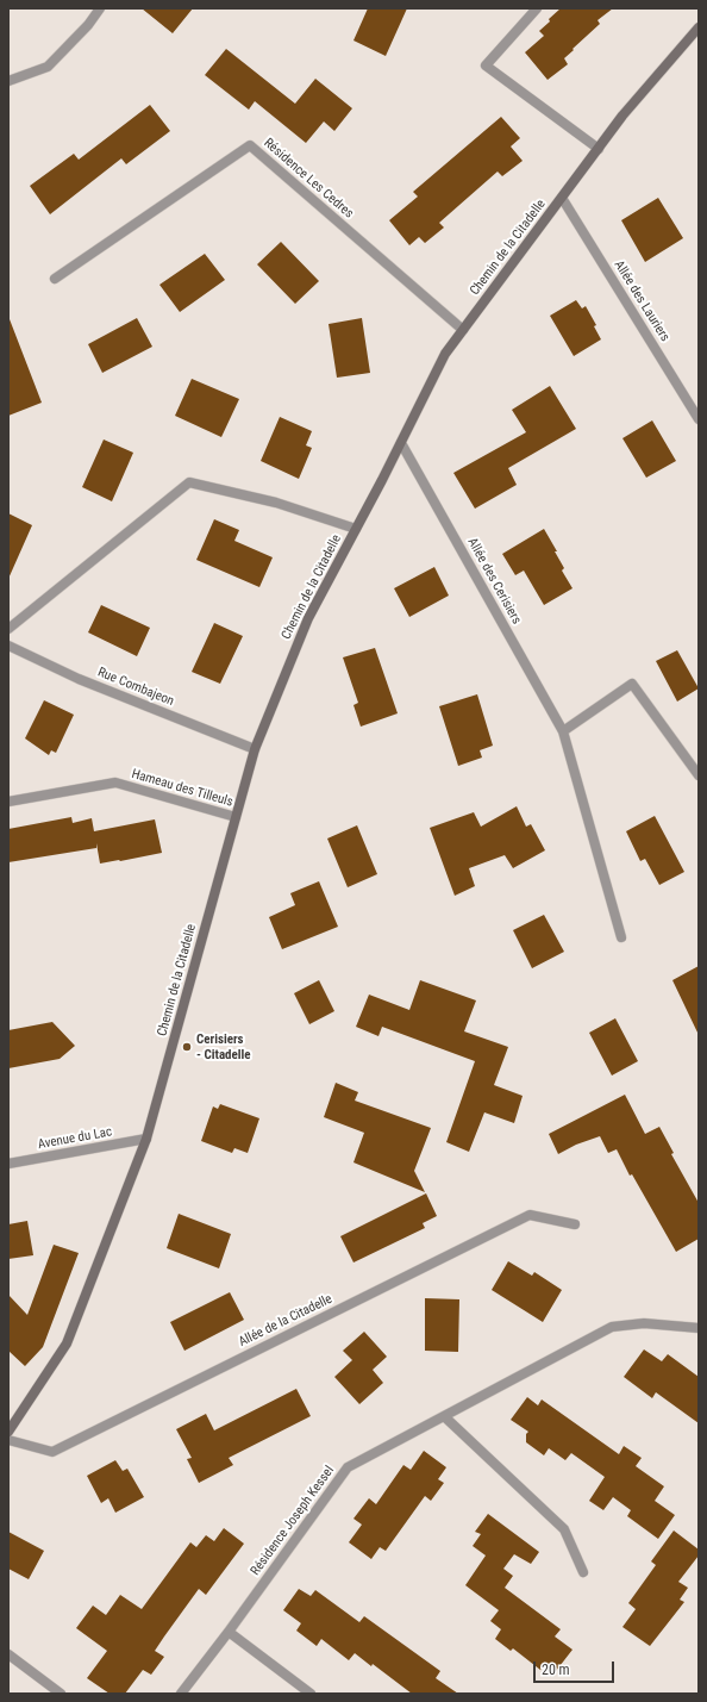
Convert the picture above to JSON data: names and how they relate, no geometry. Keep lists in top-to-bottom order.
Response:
{
  "streets": {
    "street": [
      "Résidence Les Cedres",
      "Chemin de la Citadelle",
      "Allée des Lauriers",
      "Allée des Cerisiers",
      "Rue Combajeon",
      "Hameau des Tilleuls",
      "Avenue du Lac",
      "Allée de la Citadelle",
      "Résidence Joseph Kessel"
    ]
  },
  "crossings": [
    ["Résidence Les Cedres", "Chemin de la Citadelle"],
    ["Chemin de la Citadelle", "Allée des Lauriers"],
    ["Chemin de la Citadelle", "Allée des Cerisiers"],
    ["Chemin de la Citadelle", "Rue Combajeon"],
    ["Chemin de la Citadelle", "Hameau des Tilleuls"],
    ["Chemin de la Citadelle", "Avenue du Lac"]
  ],
  "places": ["Cerisiers - Citadelle"],
  "scale_bar": "20 m"
}
